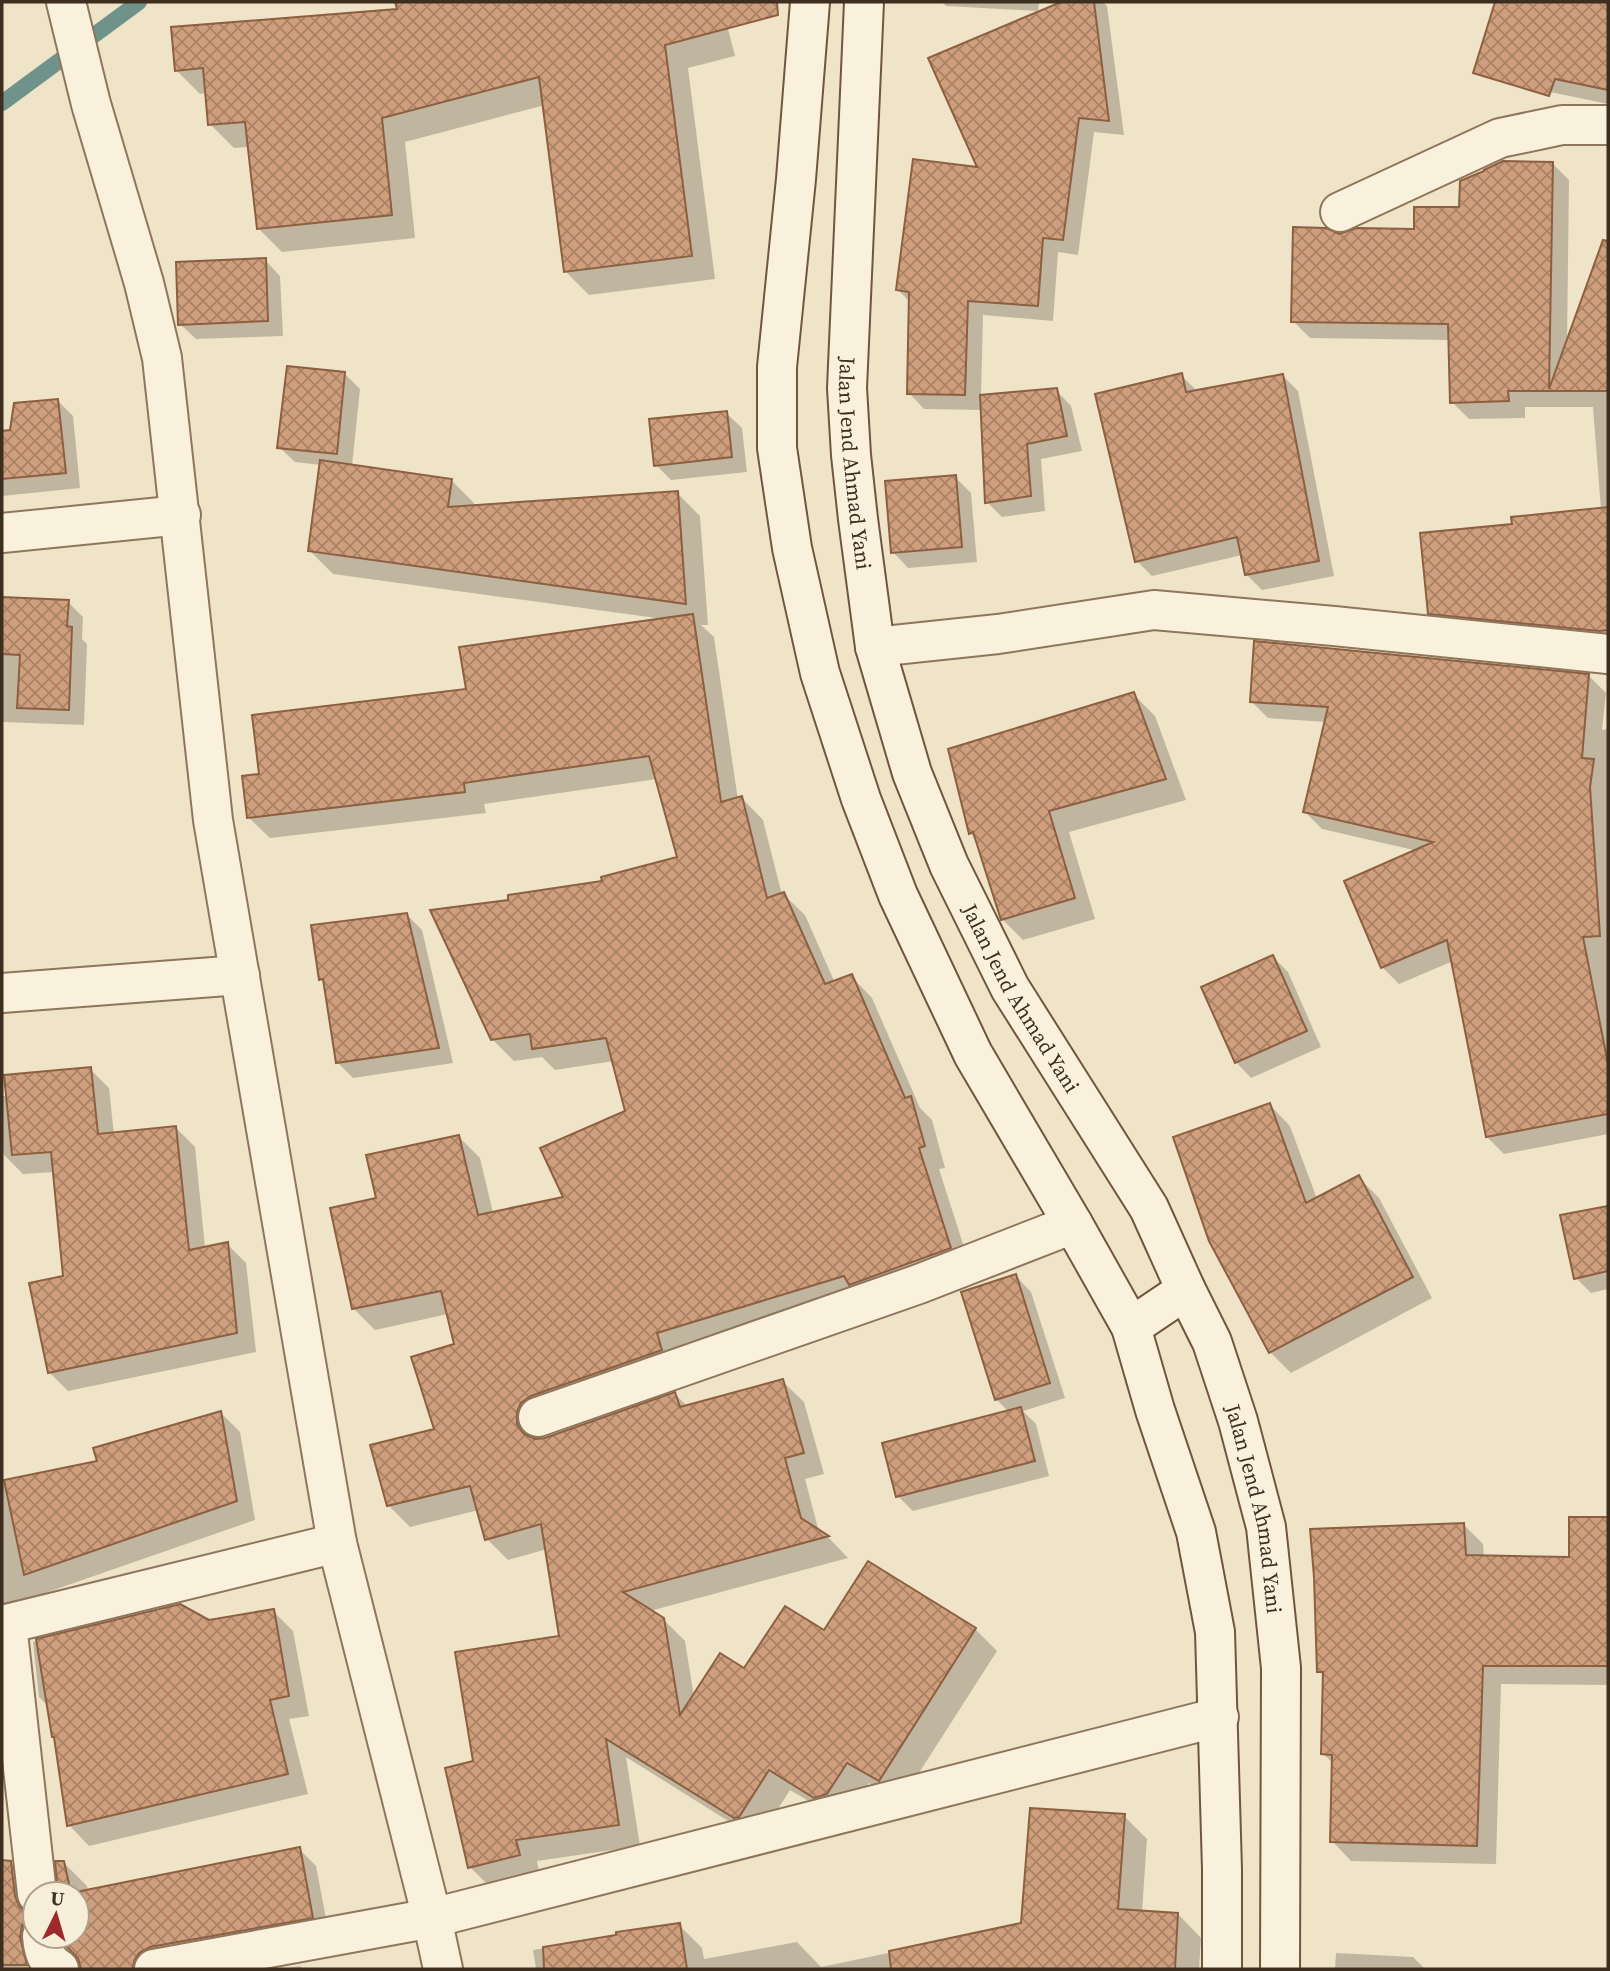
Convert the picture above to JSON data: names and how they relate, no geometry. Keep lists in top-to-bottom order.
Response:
{
  "streets": {
    "street": ["Jalan Jend Ahmad Yani"]
  },
  "north": "top"
}
